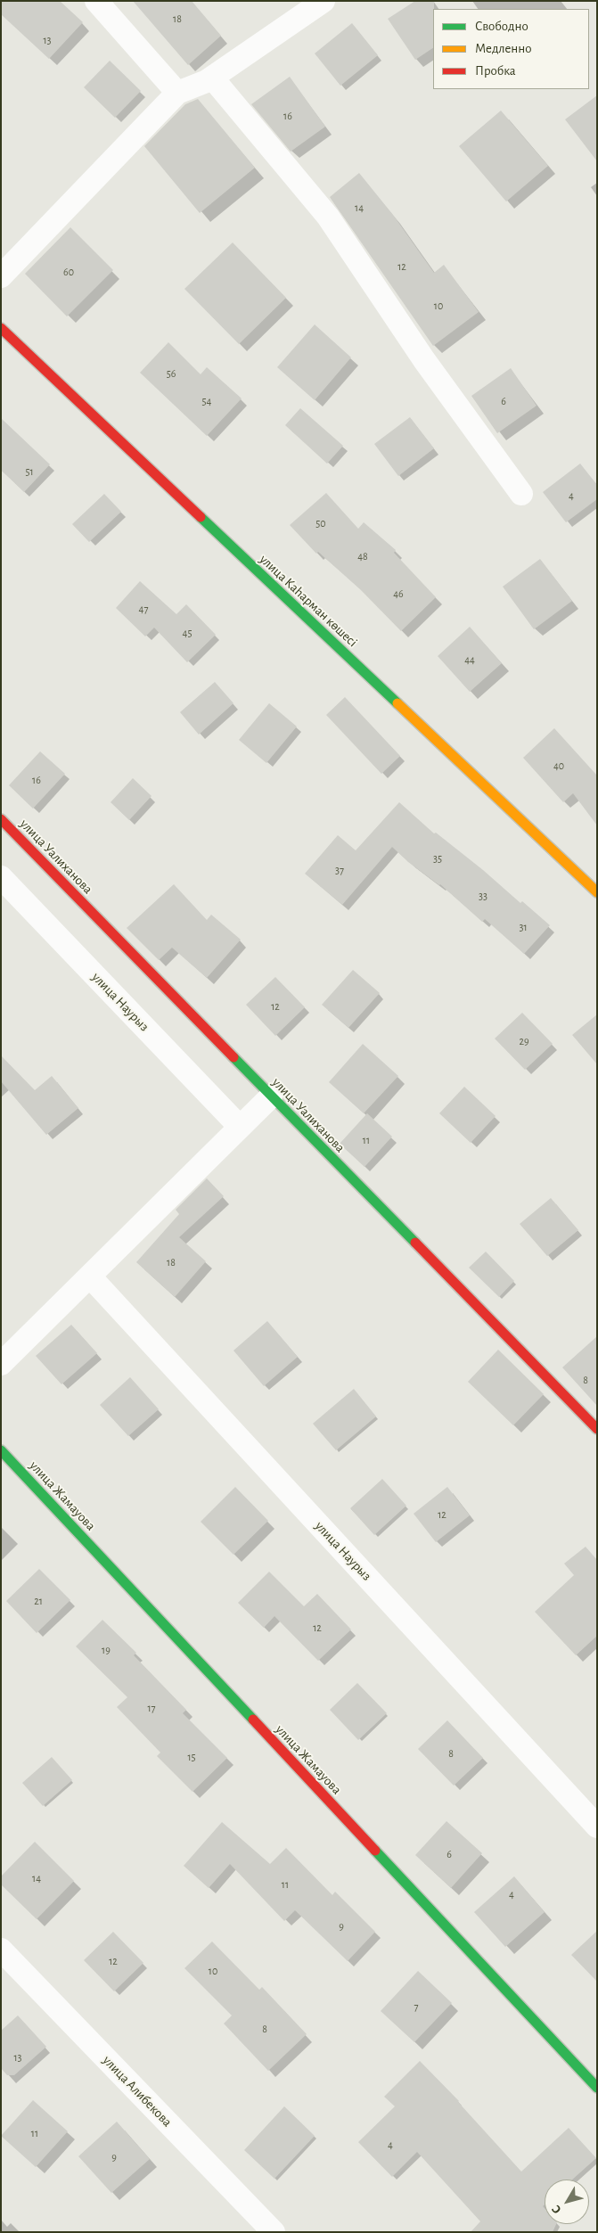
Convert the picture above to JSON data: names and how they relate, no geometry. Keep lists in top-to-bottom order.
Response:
{
  "streets": {
    "street": [
      "улица Каһарман көшесі",
      "улица Уалиханова",
      "улица Наурыз",
      "улица Жамауова",
      "улица Алибекова"
    ]
  },
  "house_numbers": [
    "18",
    "13",
    "16",
    "14",
    "12",
    "60",
    "10",
    "56",
    "54",
    "6",
    "51",
    "4",
    "50",
    "48",
    "46",
    "47",
    "45",
    "44",
    "40",
    "16",
    "35",
    "37",
    "33",
    "31",
    "12",
    "29",
    "11",
    "18",
    "8",
    "12",
    "21",
    "12",
    "19",
    "17",
    "8",
    "15",
    "6",
    "14",
    "11",
    "4",
    "9",
    "12",
    "10",
    "7",
    "8",
    "13",
    "11",
    "4",
    "9"
  ],
  "legend": ["Свободно", "Медленно", "Пробка"],
  "north": "bottom left"
}
